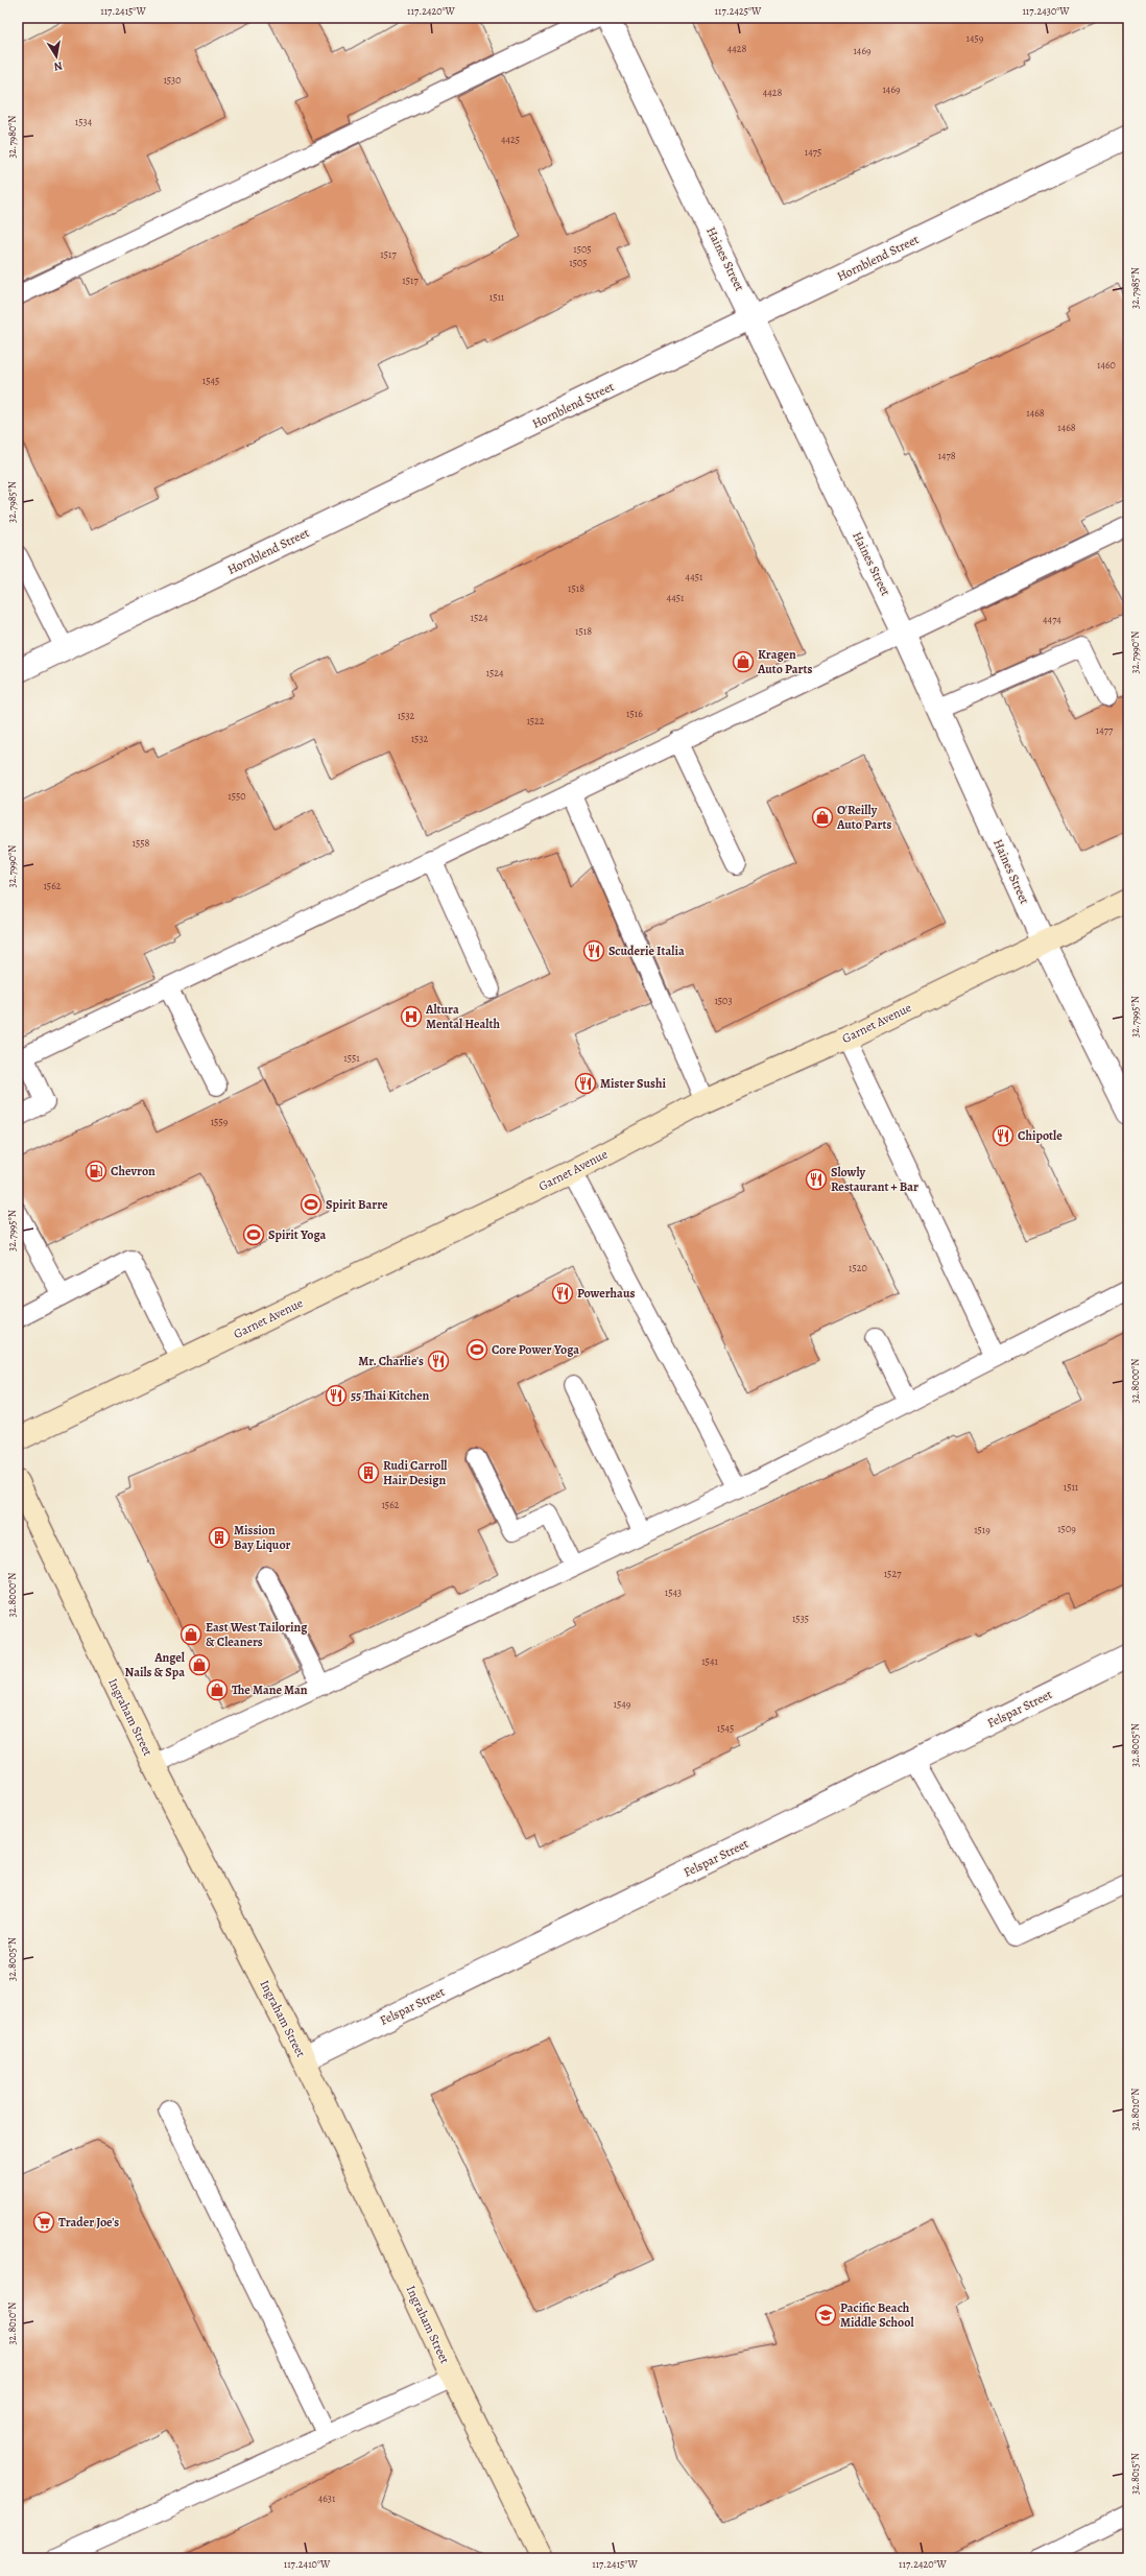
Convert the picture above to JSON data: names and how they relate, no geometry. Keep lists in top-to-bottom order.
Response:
{
  "streets": {
    "main road": ["Garnet Avenue", "Ingraham Street"],
    "street": ["Hornblend Street", "Haines Street", "Felspar Street"]
  },
  "crossings": [
    ["Hornblend Street", "Haines Street"],
    ["Haines Street", "Garnet Avenue"],
    ["Felspar Street", "Ingraham Street"]
  ],
  "places": {
    "shop": [
      "Kragen Auto Parts",
      "O'Reilly Auto Parts",
      "East West Tailoring & Cleaners",
      "Angel Nails & Spa",
      "The Mane Man"
    ],
    "restaurant": [
      "Scuderie Italia",
      "Mister Sushi",
      "Chipotle",
      "Slowly Restaurant + Bar",
      "Powerhaus",
      "Mr. Charlie's",
      "55 Thai Kitchen"
    ],
    "hospital": ["Altura Mental Health"],
    "fuel station": ["Chevron"],
    "sports": ["Spirit Barre", "Spirit Yoga", "Core Power Yoga"],
    "building": ["Rudi Carroll Hair Design", "Mission Bay Liquor"],
    "supermarket": ["Trader Joe's"],
    "school or university": ["Pacific Beach Middle School"]
  },
  "house_numbers": [
    "1459",
    "4428",
    "1469",
    "1530",
    "1469",
    "4428",
    "1534",
    "4425",
    "1475",
    "1505",
    "1517",
    "1505",
    "1517",
    "1511",
    "1460",
    "1545",
    "1468",
    "1468",
    "1478",
    "4451",
    "1518",
    "4451",
    "1524",
    "4474",
    "1518",
    "1524",
    "1516",
    "1532",
    "1522",
    "1477",
    "1532",
    "1550",
    "1558",
    "1562",
    "1503",
    "1551",
    "1559",
    "1520",
    "1511",
    "1562",
    "1509",
    "1519",
    "1527",
    "1543",
    "1535",
    "1541",
    "1549",
    "1545",
    "4631"
  ],
  "north": "bottom",
  "coordinates": [
    "117.2415°W",
    "117.2420°W",
    "117.2425°W",
    "117.2430°W",
    "32.7980°N",
    "32.7985°N",
    "32.7990°N",
    "32.7995°N",
    "32.8000°N",
    "32.8005°N",
    "32.8010°N",
    "32.8015°N",
    "117.2410°W"
  ]
}
